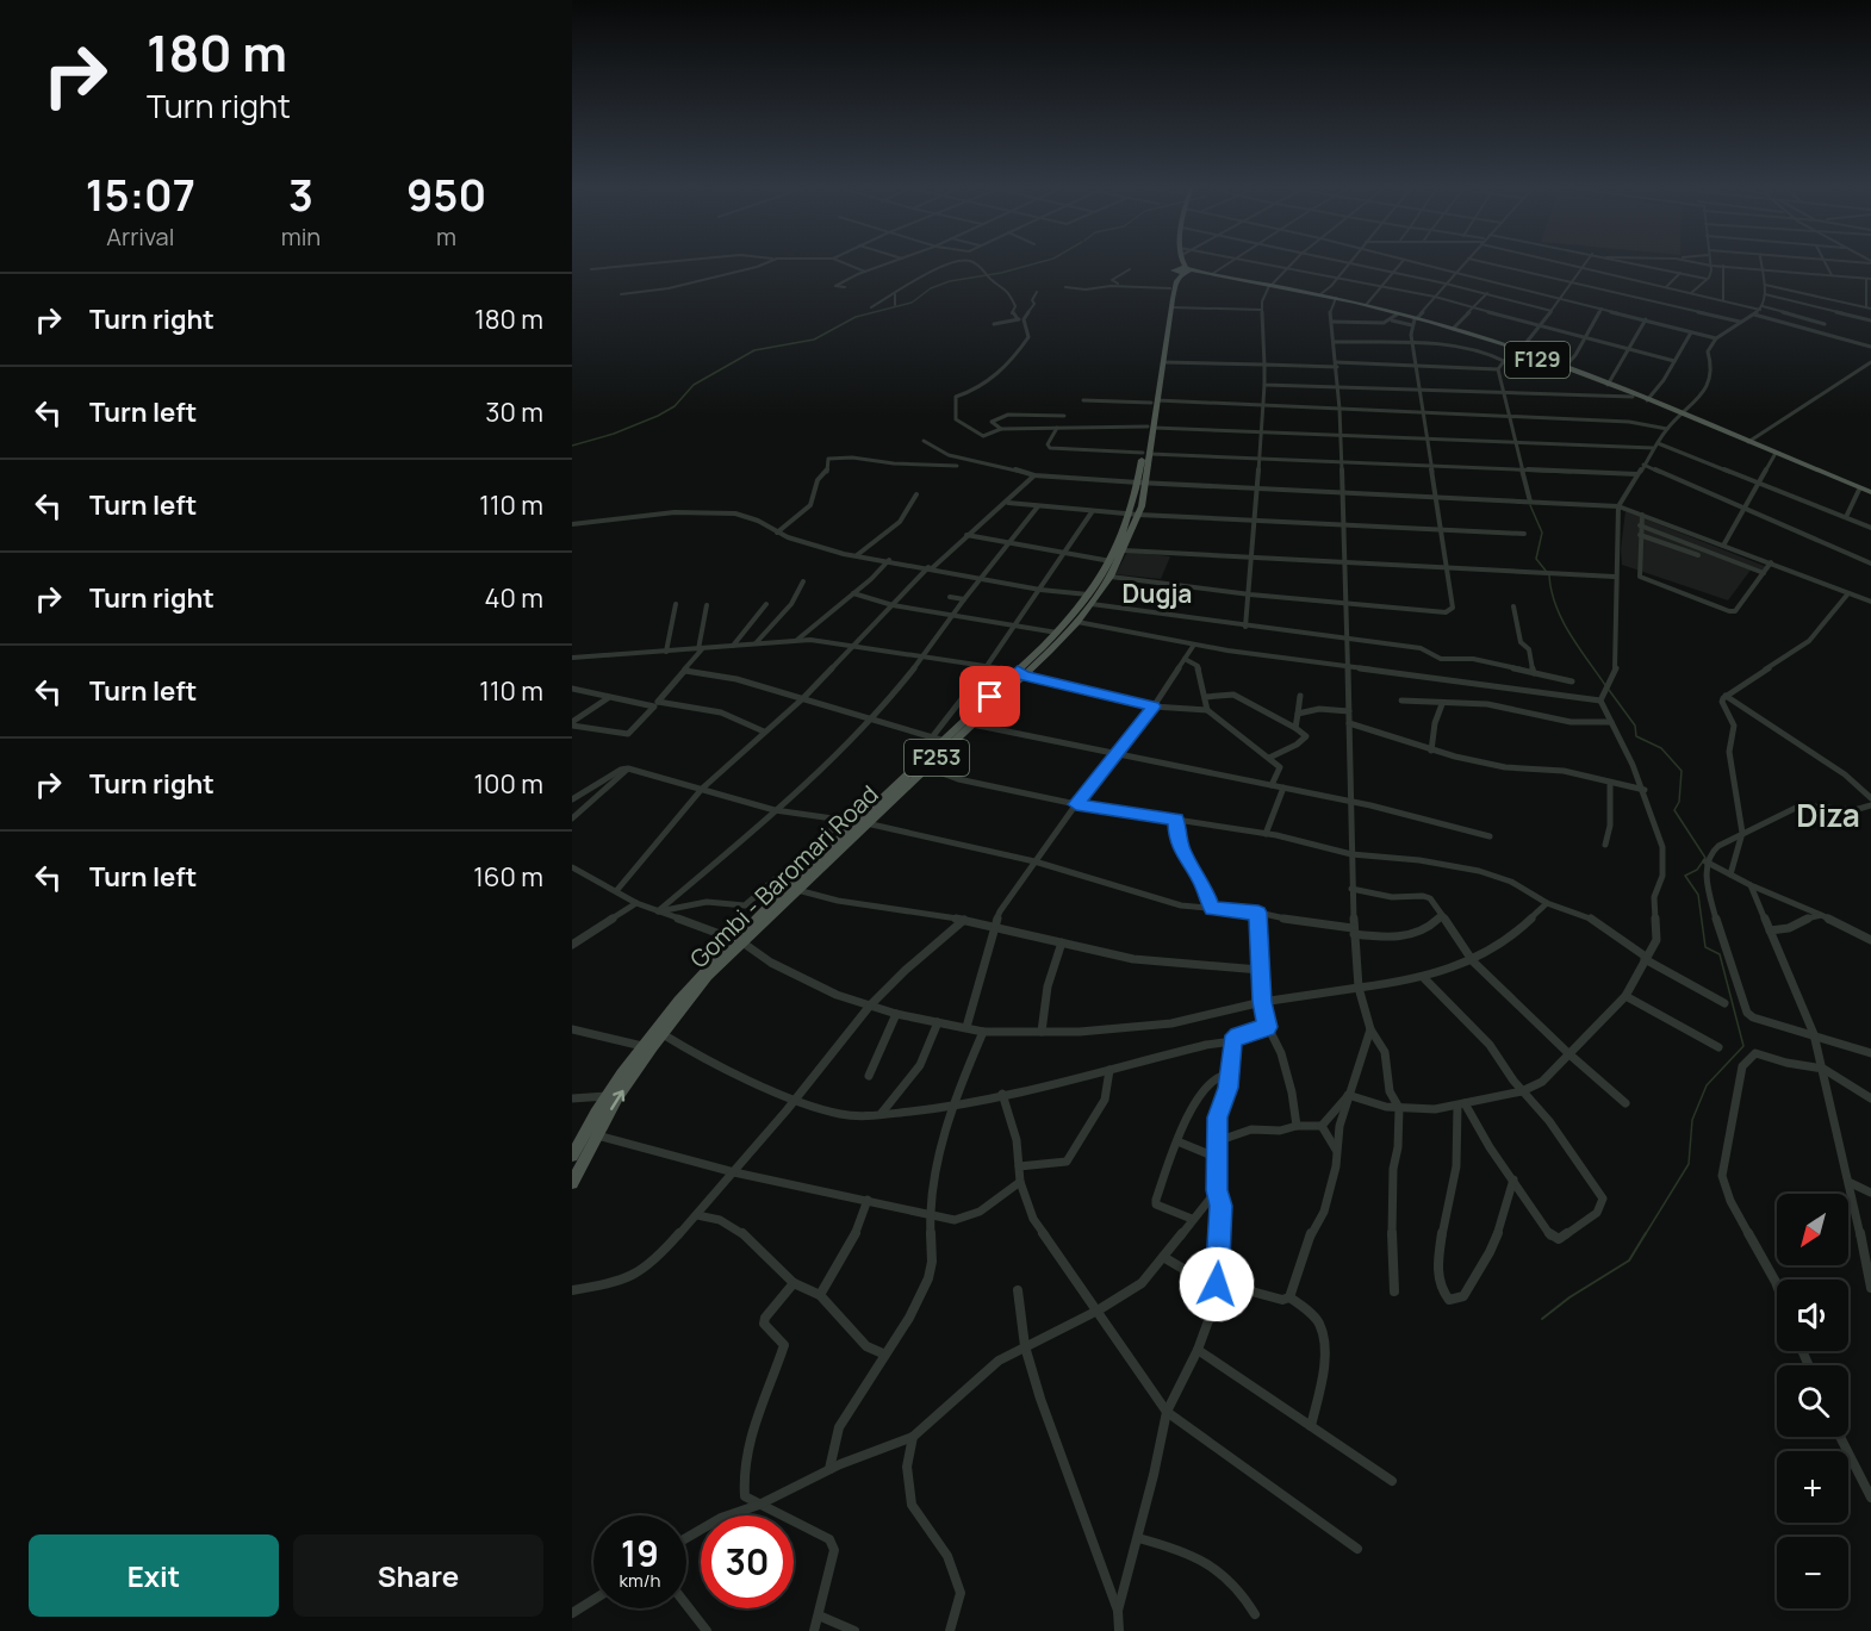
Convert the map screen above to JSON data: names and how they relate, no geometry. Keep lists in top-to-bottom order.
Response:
{
  "streets": {
    "main road": ["F129", "F253", "Gombi - Baromari Road"]
  },
  "crossings": [
    ["F129", "Gombi - Baromari Road"]
  ],
  "districts": ["Dugja", "Diza"],
  "north": "bottom left",
  "page": {
    "turn": ["180 m", "Turn right"],
    "eta": [
      "15:07",
      "Arrival",
      "3",
      "min",
      "950",
      "m"
    ],
    "list": [
      {
        "name": "Turn right",
        "value": "180 m"
      },
      {
        "name": "Turn left",
        "value": "30 m"
      },
      {
        "name": "Turn left",
        "value": "110 m"
      },
      {
        "name": "Turn right",
        "value": "40 m"
      },
      {
        "name": "Turn left",
        "value": "110 m"
      },
      {
        "name": "Turn right",
        "value": "100 m"
      },
      {
        "name": "Turn left",
        "value": "160 m"
      }
    ],
    "map_buttons": ["+", "−"],
    "speed": "19 km/h",
    "limit": "30",
    "buttons": ["Exit", "Share"]
  }
}
